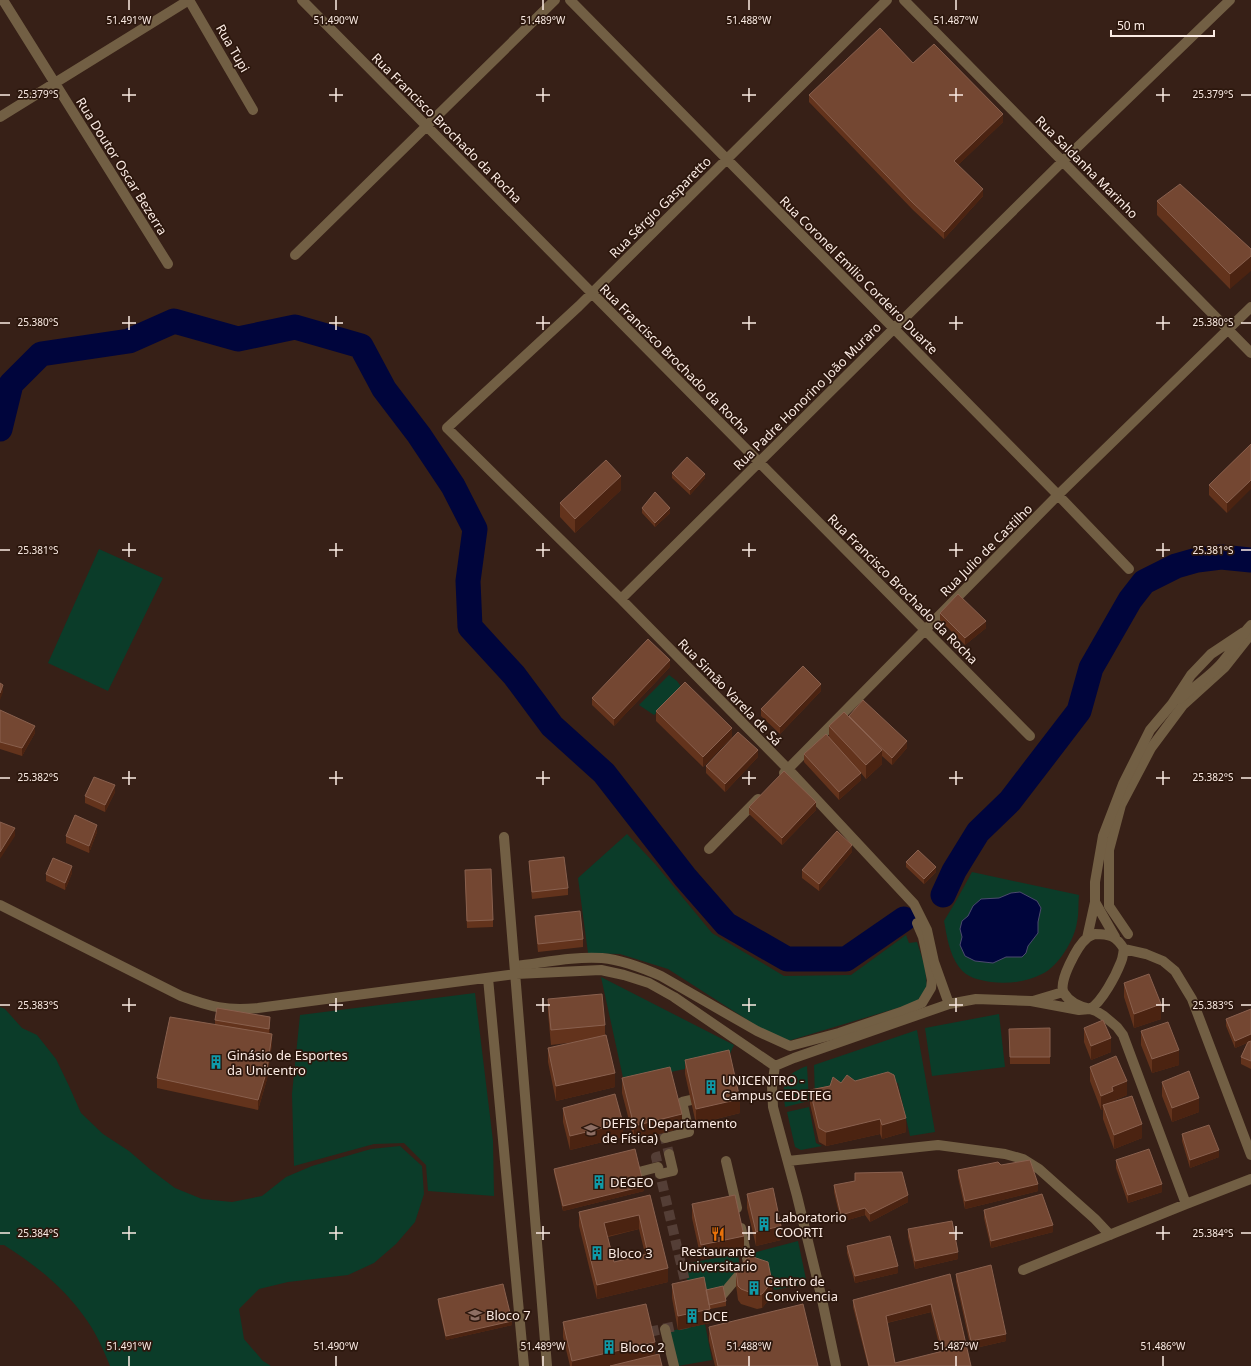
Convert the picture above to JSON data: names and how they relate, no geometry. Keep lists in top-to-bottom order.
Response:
{
  "streets": {
    "street": [
      "Rua Tupi",
      "Rua Francisco Brochado da Rocha",
      "Rua Doutor Oscar Bezerra",
      "Rua Saldanha Marinho",
      "Rua Sérgio Gasparetto",
      "Rua Coronel Emilio Cordeiro Duarte",
      "Rua Padre Honorino João Muraro",
      "Rua Julio de Castilho",
      "Rua Simão Varela de Sá"
    ]
  },
  "crossings": [
    ["Rua Francisco Brochado da Rocha", "Rua Sérgio Gasparetto"],
    ["Rua Francisco Brochado da Rocha", "Rua Padre Honorino João Muraro"],
    ["Rua Francisco Brochado da Rocha", "Rua Julio de Castilho"],
    ["Rua Saldanha Marinho", "Rua Padre Honorino João Muraro"],
    ["Rua Saldanha Marinho", "Rua Julio de Castilho"],
    ["Rua Sérgio Gasparetto", "Rua Coronel Emilio Cordeiro Duarte"],
    ["Rua Sérgio Gasparetto", "Rua Simão Varela de Sá"],
    ["Rua Coronel Emilio Cordeiro Duarte", "Rua Padre Honorino João Muraro"],
    ["Rua Coronel Emilio Cordeiro Duarte", "Rua Julio de Castilho"],
    ["Rua Padre Honorino João Muraro", "Rua Simão Varela de Sá"],
    ["Rua Julio de Castilho", "Rua Simão Varela de Sá"]
  ],
  "places": {
    "building": [
      "Ginásio de Esportes da Unicentro",
      "UNICENTRO - Campus CEDETEG",
      "DEGEO",
      "Laboratorio COORTI",
      "Bloco 3",
      "Centro de Convivencia",
      "DCE",
      "Bloco 2"
    ],
    "school or university": ["DEFIS ( Departamento de Física)", "Bloco 7"],
    "restaurant": ["Restaurante Universitario"]
  },
  "scale_bar": "50 m",
  "coordinates": [
    "51.491°W",
    "51.490°W",
    "51.489°W",
    "51.488°W",
    "51.487°W",
    "25.379°S",
    "25.380°S",
    "25.381°S",
    "25.382°S",
    "25.383°S",
    "25.384°S",
    "51.486°W"
  ]
}
